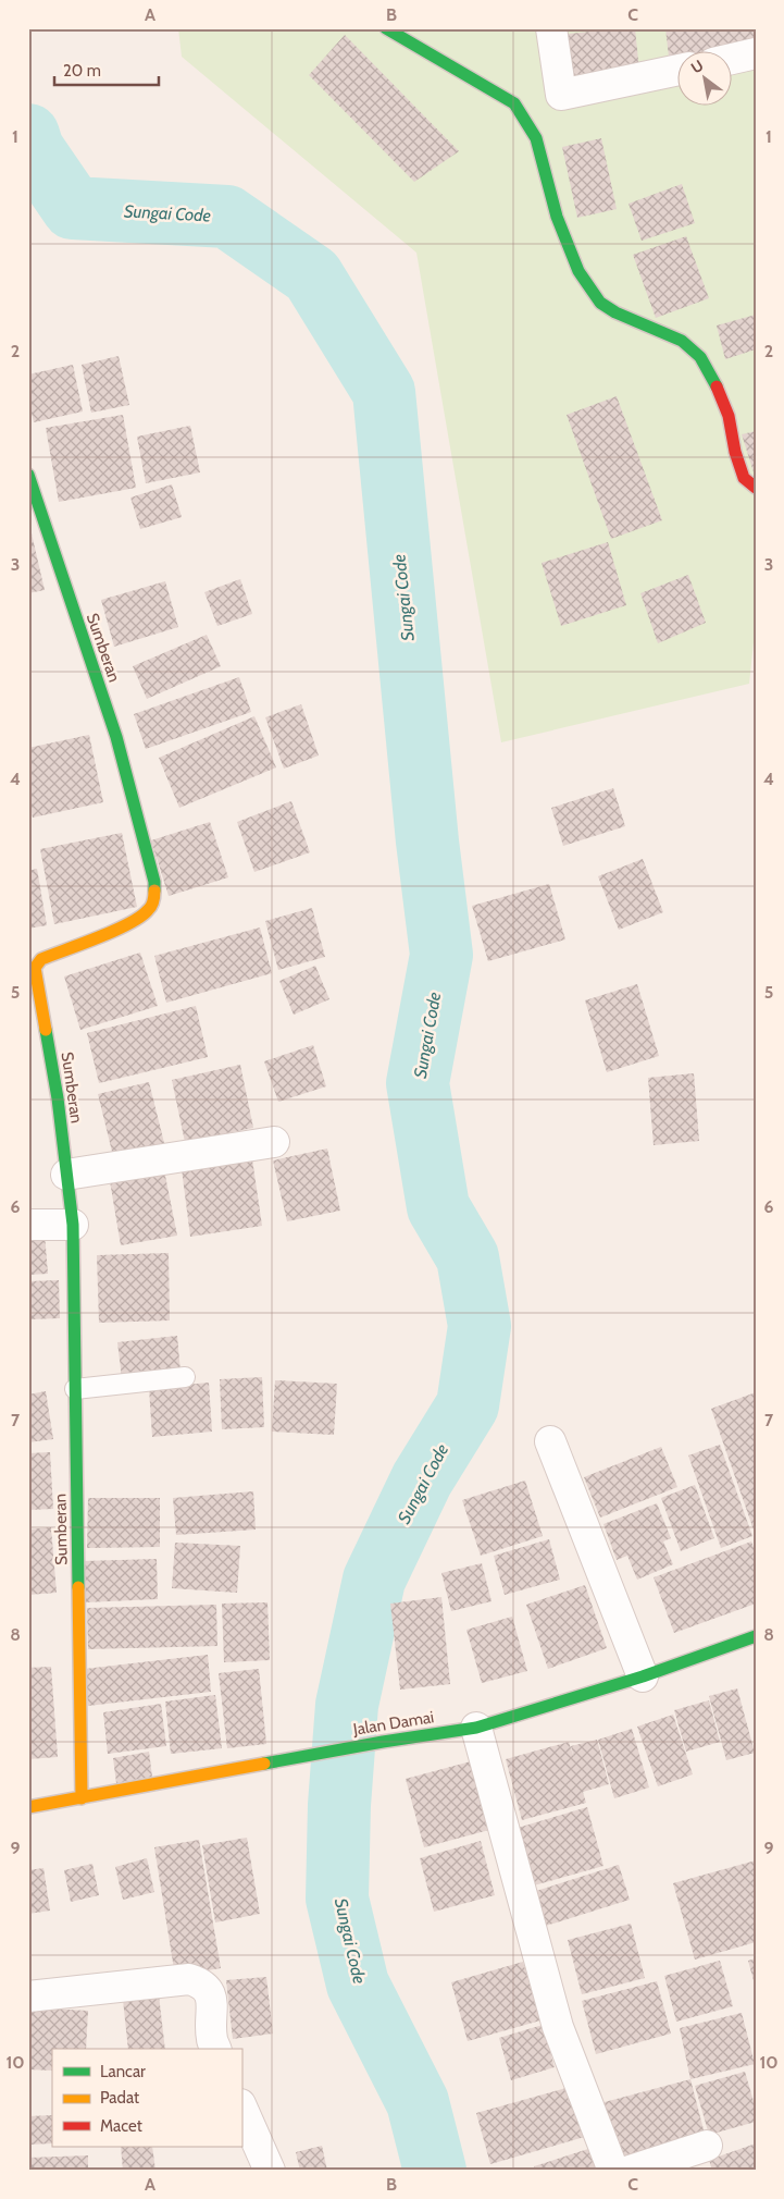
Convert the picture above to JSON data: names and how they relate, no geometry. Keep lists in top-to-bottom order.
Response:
{
  "streets": {
    "street": ["Sumberan", "Jalan Damai"]
  },
  "crossings": [
    ["Sumberan", "Jalan Damai"]
  ],
  "water": ["Sungai Code"],
  "legend": ["Lancar", "Padat", "Macet"],
  "scale_bar": "20 m",
  "north": "top left",
  "grid": {
    "columns": ["A", "B", "C"],
    "rows": [
      "1",
      "2",
      "3",
      "4",
      "5",
      "6",
      "7",
      "8",
      "9",
      "10"
    ]
  }
}
